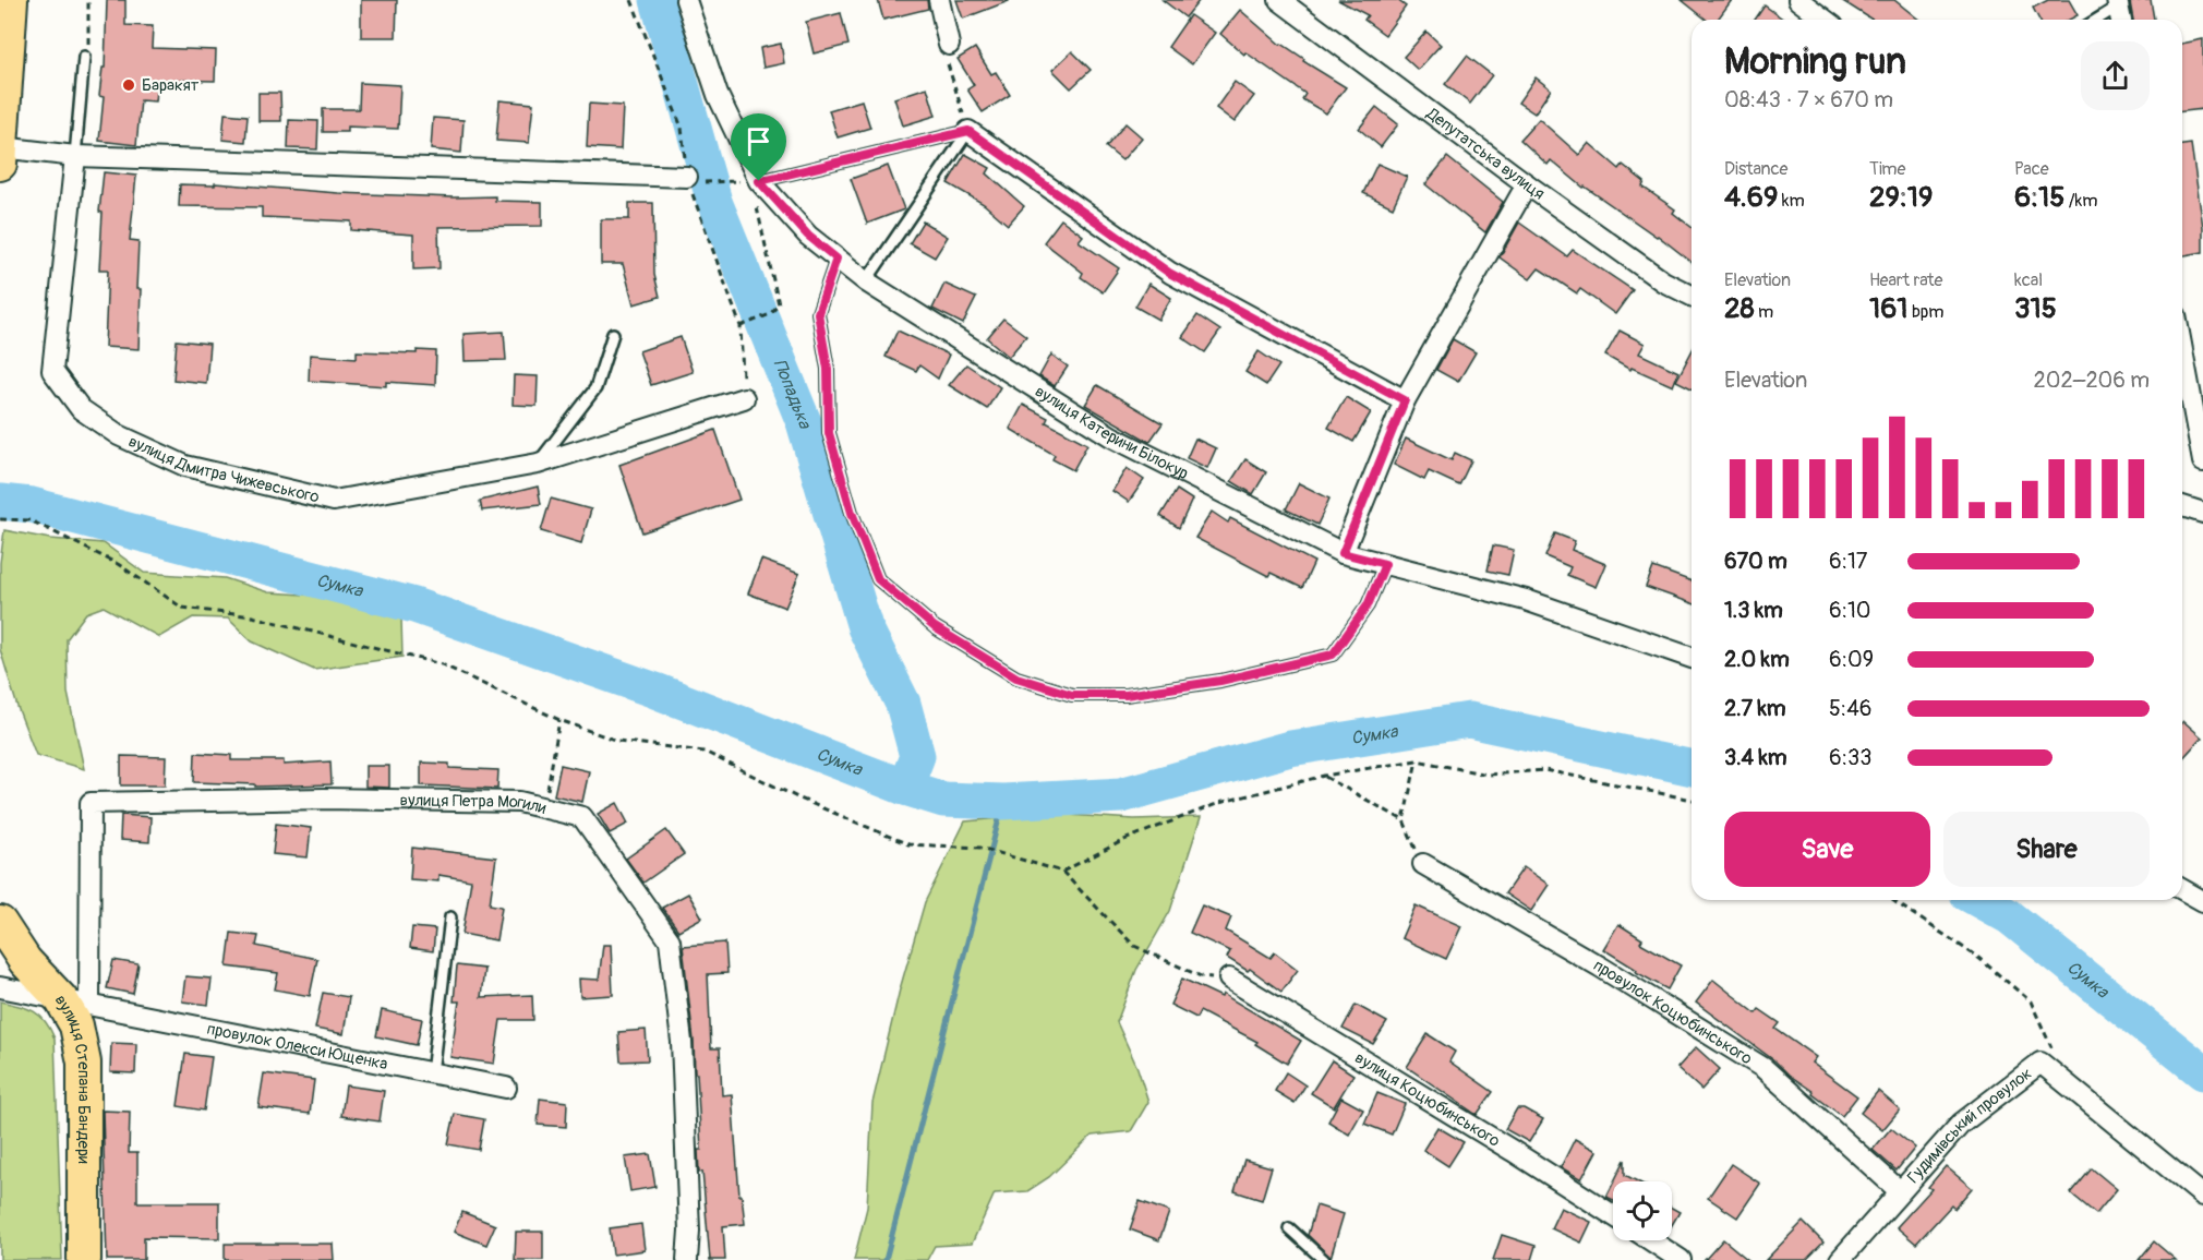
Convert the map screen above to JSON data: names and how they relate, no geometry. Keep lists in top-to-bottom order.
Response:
{
  "streets": {
    "main road": ["вулиця Степана Бандери"],
    "street": [
      "Депутатська вулиця",
      "вулиця Катерини Білокур",
      "вулиця Дмитра Чижевського",
      "вулиця Петра Могили",
      "провулок Коцюбинського",
      "провулок Олекси Ющенка",
      "вулиця Коцюбинського",
      "Гудимівський провулок"
    ]
  },
  "crossings": [
    ["вулиця Петра Могили", "провулок Олекси Ющенка"],
    ["вулиця Петра Могили", "вулиця Степана Бандери"],
    ["провулок Коцюбинського", "Гудимівський провулок"],
    ["провулок Олекси Ющенка", "вулиця Степана Бандери"]
  ],
  "water": ["Попадька", "Сумка"],
  "places": ["Баракят"],
  "page": {
    "heading": ["Morning run", "08:43 · 7 × 670 m"],
    "stats": [
      ["Distance", "4.69 km"],
      ["Time", "29:19"],
      ["Pace", "6:15 /km"],
      ["Elevation", "28 m"],
      ["Heart rate", "161 bpm"],
      ["kcal", "315"]
    ],
    "chart": ["Elevation", "202–206 m"],
    "list": [
      {
        "name": "670 m",
        "note": "6:17"
      },
      {
        "name": "1.3 km",
        "note": "6:10"
      },
      {
        "name": "2.0 km",
        "note": "6:09"
      },
      {
        "name": "2.7 km",
        "note": "5:46"
      },
      {
        "name": "3.4 km",
        "note": "6:33"
      }
    ],
    "buttons": ["Save", "Share"]
  }
}
